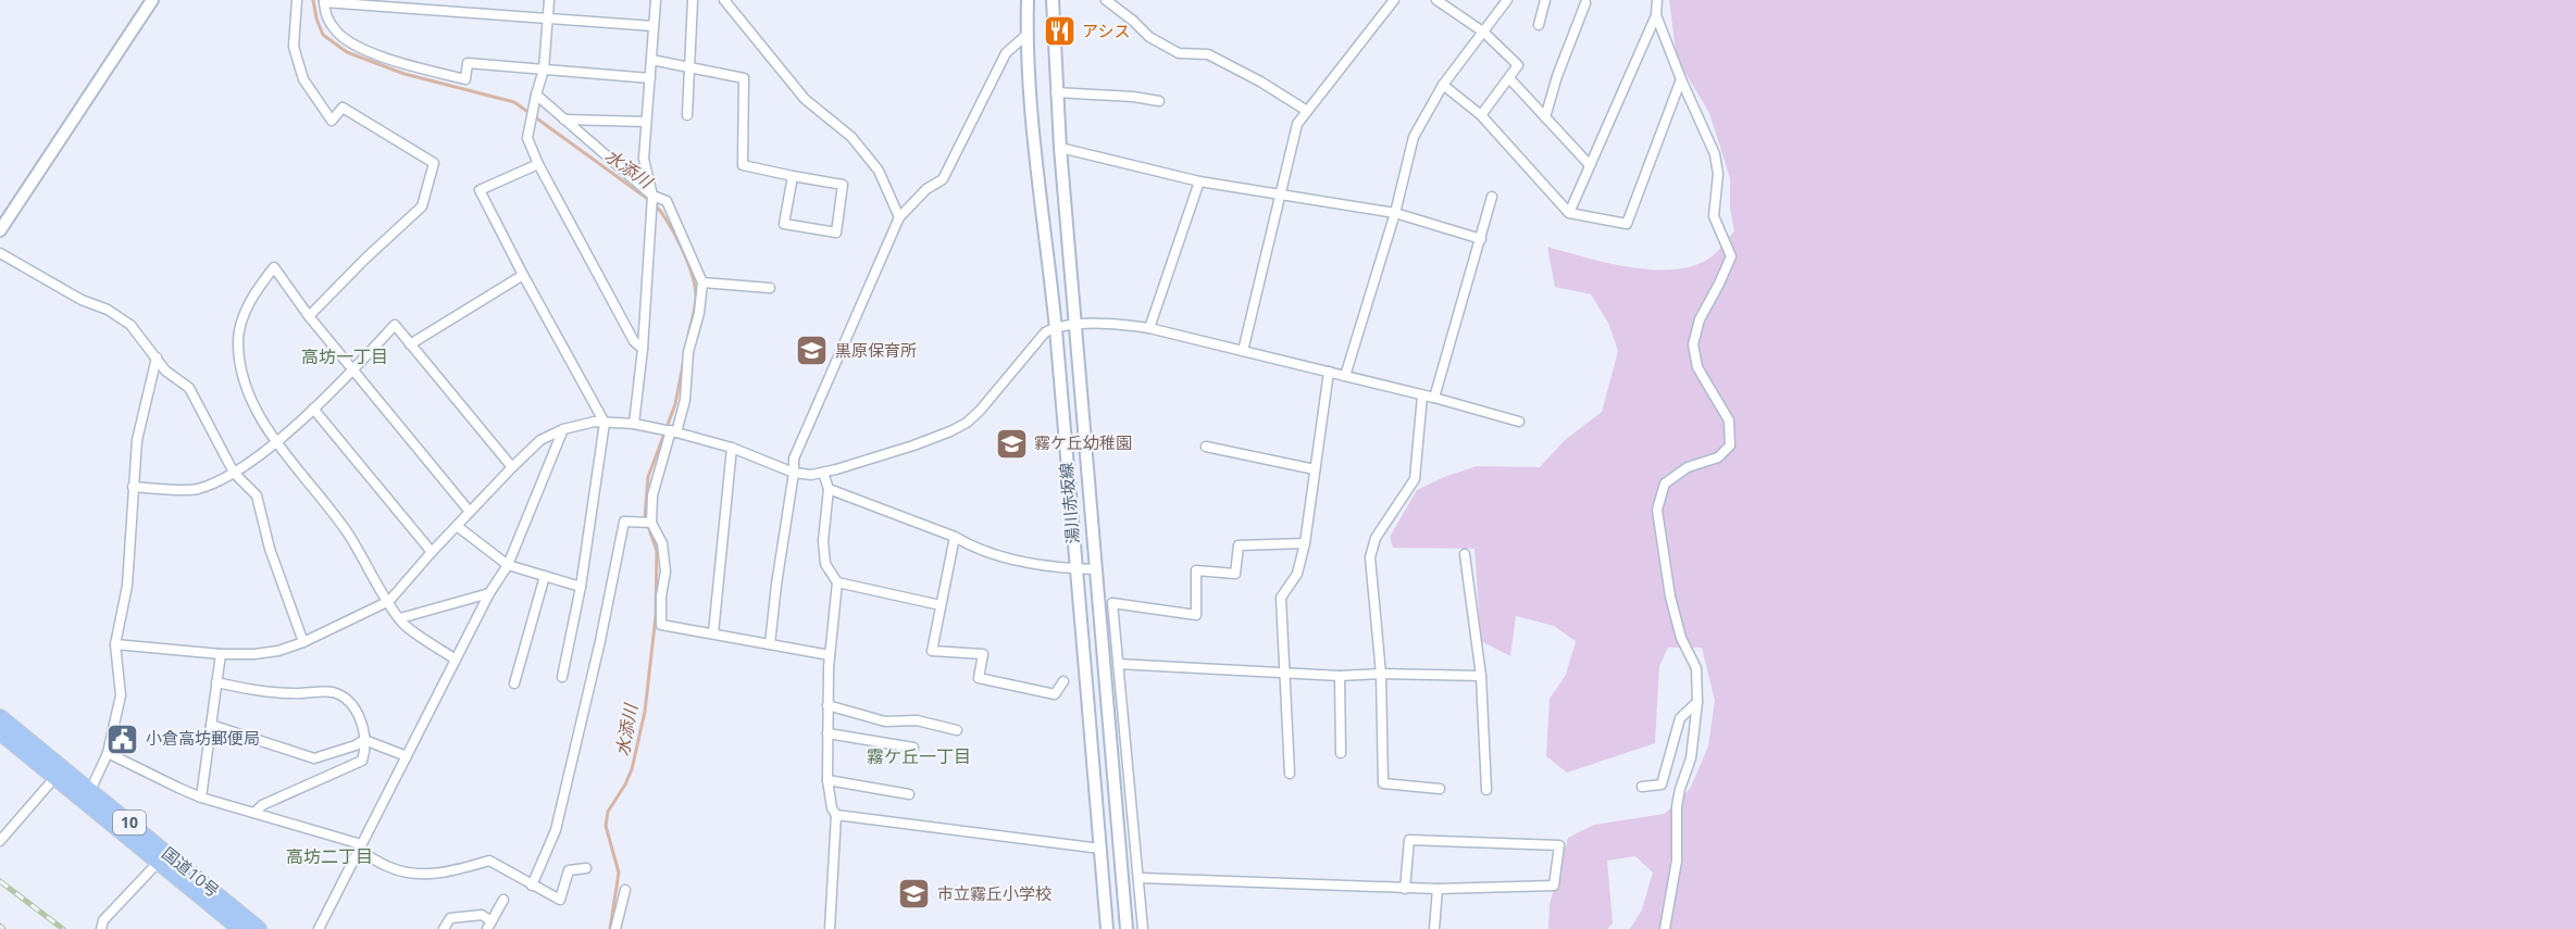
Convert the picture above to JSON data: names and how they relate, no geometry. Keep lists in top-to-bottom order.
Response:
{
  "streets": {
    "highway": ["10", "国道10号"],
    "main road": ["湯川赤坂線"]
  },
  "districts": ["高坊一丁目", "霧ケ丘一丁目", "高坊二丁目"],
  "water": ["水添川"],
  "places": {
    "restaurant": ["アシス"],
    "school or university": ["黒原保育所", "霧ケ丘幼稚園", "市立霧丘小学校"],
    "public building": ["小倉高坊郵便局"]
  }
}
